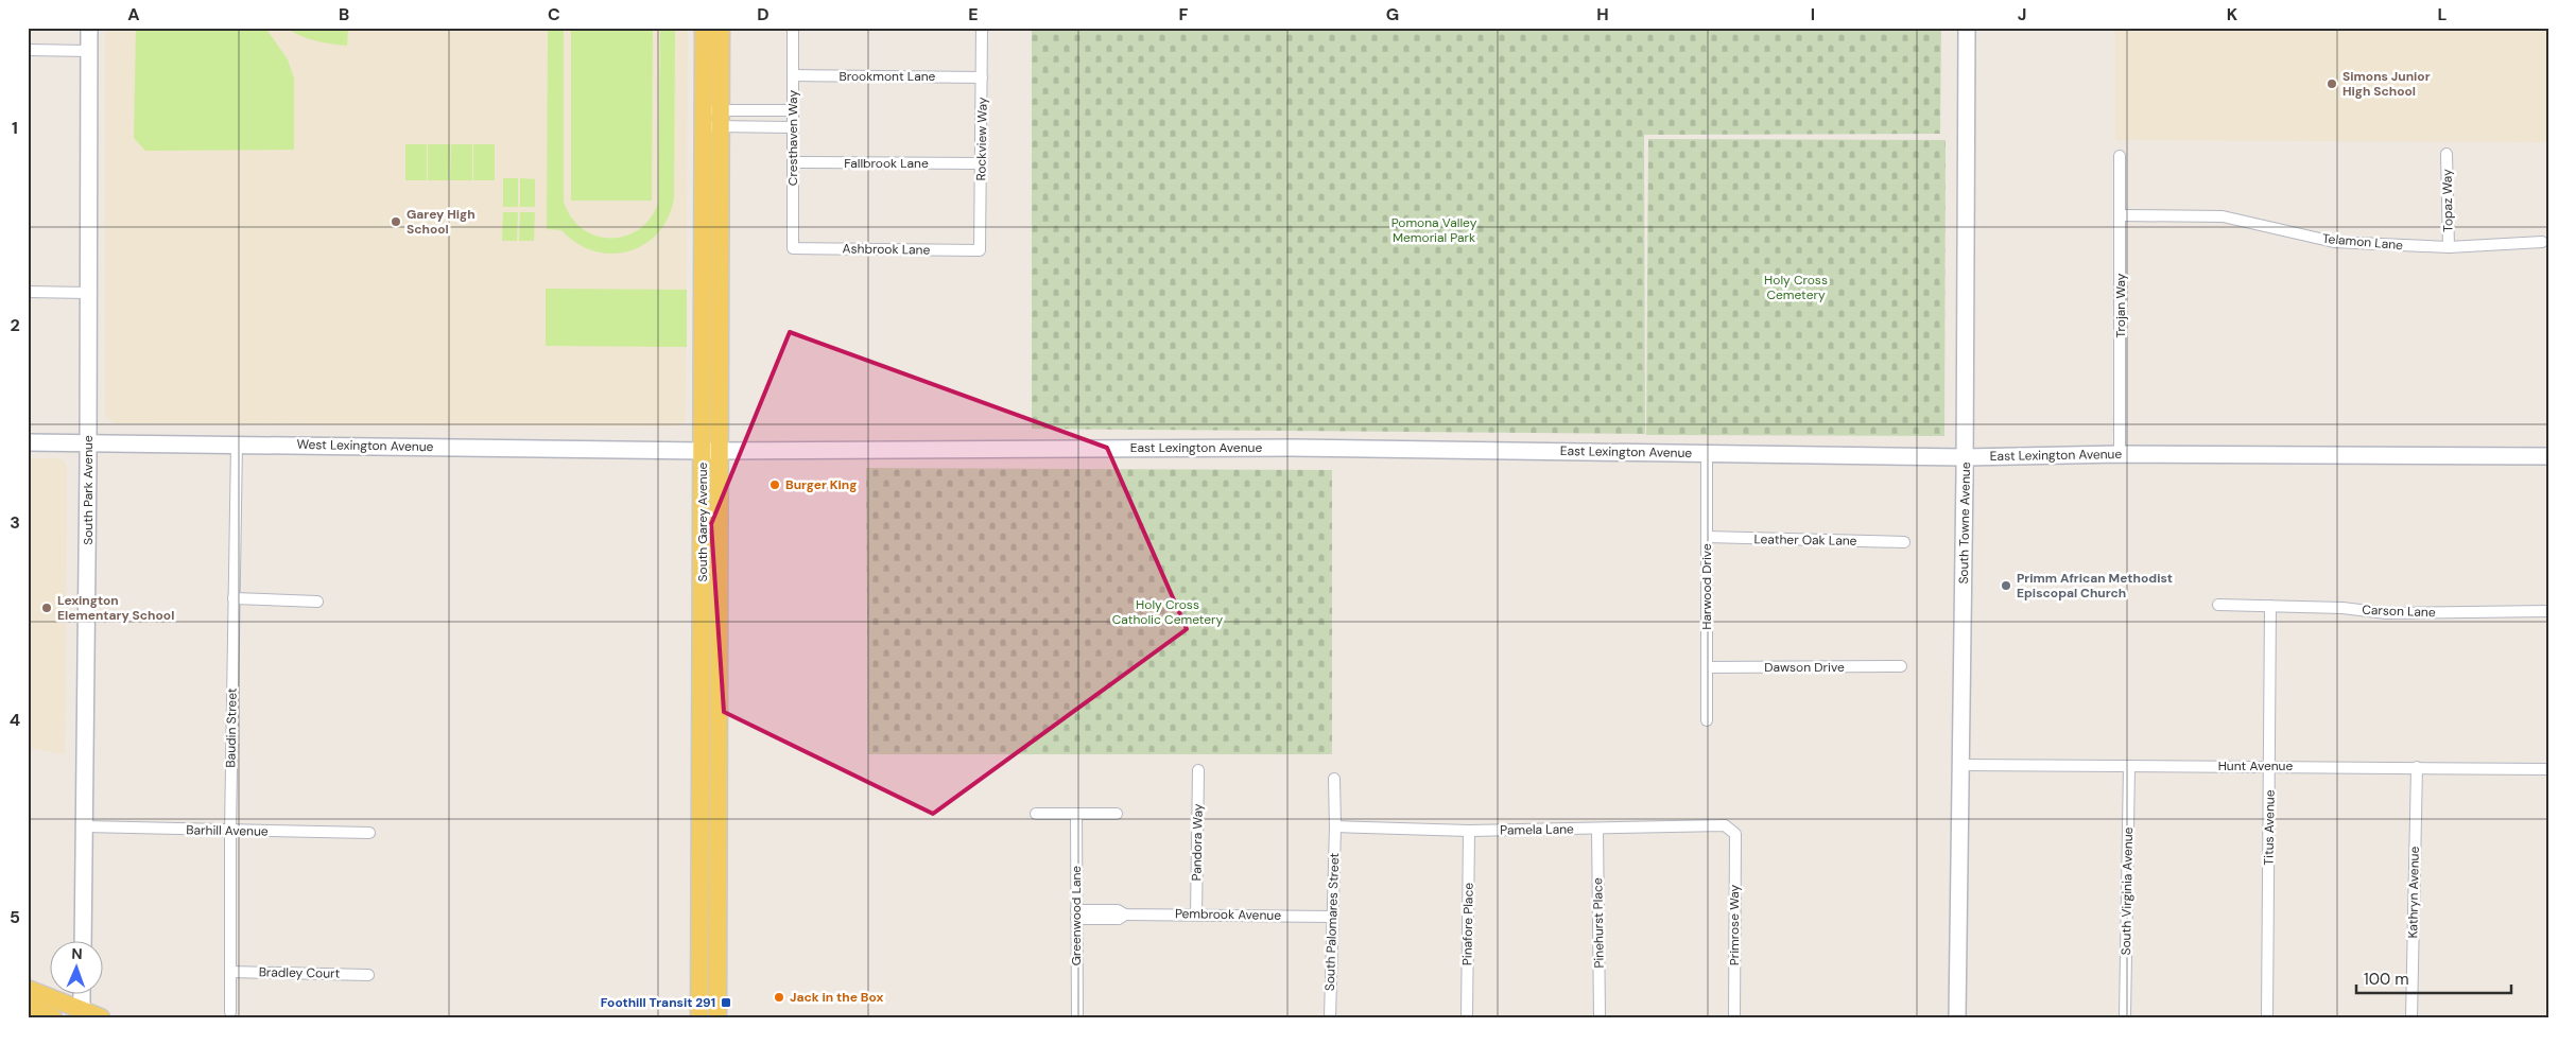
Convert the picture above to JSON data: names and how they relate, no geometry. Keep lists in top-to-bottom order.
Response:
{
  "streets": {
    "main road": ["South Garey Avenue"],
    "street": [
      "Brookmont Lane",
      "Cresthaven Way",
      "Rockview Way",
      "Fallbrook Lane",
      "Topaz Way",
      "Telamon Lane",
      "Ashbrook Lane",
      "Trojan Way",
      "West Lexington Avenue",
      "East Lexington Avenue",
      "South Park Avenue",
      "South Towne Avenue",
      "Leather Oak Lane",
      "Harwood Drive",
      "Carson Lane",
      "Dawson Drive",
      "Baudin Street",
      "Hunt Avenue",
      "Titus Avenue",
      "Pamela Lane",
      "Barhill Avenue",
      "Pandora Way",
      "South Virginia Avenue",
      "Kathryn Avenue",
      "Pembrook Avenue",
      "Greenwood Lane",
      "South Palomares Street",
      "Pinehurst Place",
      "Pinafore Place",
      "Primrose Way",
      "Bradley Court"
    ]
  },
  "crossings": [
    ["Brookmont Lane", "Cresthaven Way"],
    ["Brookmont Lane", "Rockview Way"],
    ["Cresthaven Way", "Fallbrook Lane"],
    ["Cresthaven Way", "Ashbrook Lane"],
    ["Rockview Way", "Fallbrook Lane"],
    ["Rockview Way", "Ashbrook Lane"],
    ["Topaz Way", "Telamon Lane"],
    ["Telamon Lane", "Trojan Way"],
    ["Trojan Way", "East Lexington Avenue"],
    ["West Lexington Avenue", "East Lexington Avenue"],
    ["West Lexington Avenue", "South Park Avenue"],
    ["West Lexington Avenue", "South Garey Avenue"],
    ["West Lexington Avenue", "Baudin Street"],
    ["East Lexington Avenue", "South Garey Avenue"],
    ["East Lexington Avenue", "South Towne Avenue"],
    ["East Lexington Avenue", "Harwood Drive"],
    ["South Park Avenue", "Barhill Avenue"],
    ["South Towne Avenue", "Hunt Avenue"],
    ["Leather Oak Lane", "Harwood Drive"],
    ["Harwood Drive", "Dawson Drive"],
    ["Carson Lane", "Titus Avenue"],
    ["Baudin Street", "Barhill Avenue"],
    ["Baudin Street", "Bradley Court"],
    ["Hunt Avenue", "Titus Avenue"],
    ["Hunt Avenue", "South Virginia Avenue"],
    ["Hunt Avenue", "Kathryn Avenue"],
    ["Pamela Lane", "South Palomares Street"],
    ["Pamela Lane", "Pinehurst Place"],
    ["Pamela Lane", "Pinafore Place"],
    ["Pamela Lane", "Primrose Way"],
    ["Pandora Way", "Pembrook Avenue"],
    ["Pembrook Avenue", "Greenwood Lane"],
    ["Pembrook Avenue", "South Palomares Street"]
  ],
  "parks": ["Pomona Valley Memorial Park", "Holy Cross Cemetery", "Holy Cross Catholic Cemetery"],
  "places": {
    "other": [
      "Simons Junior High School",
      "Garey High School",
      "Burger King",
      "Primm African Methodist Episcopal Church",
      "Lexington Elementary School",
      "Jack in the Box"
    ],
    "transit": ["Foothill Transit 291"]
  },
  "scale_bar": "100 m",
  "north": "top",
  "grid": {
    "columns": [
      "A",
      "B",
      "C",
      "D",
      "E",
      "F",
      "G",
      "H",
      "I",
      "J",
      "K",
      "L"
    ],
    "rows": [
      "1",
      "2",
      "3",
      "4",
      "5"
    ]
  }
}
